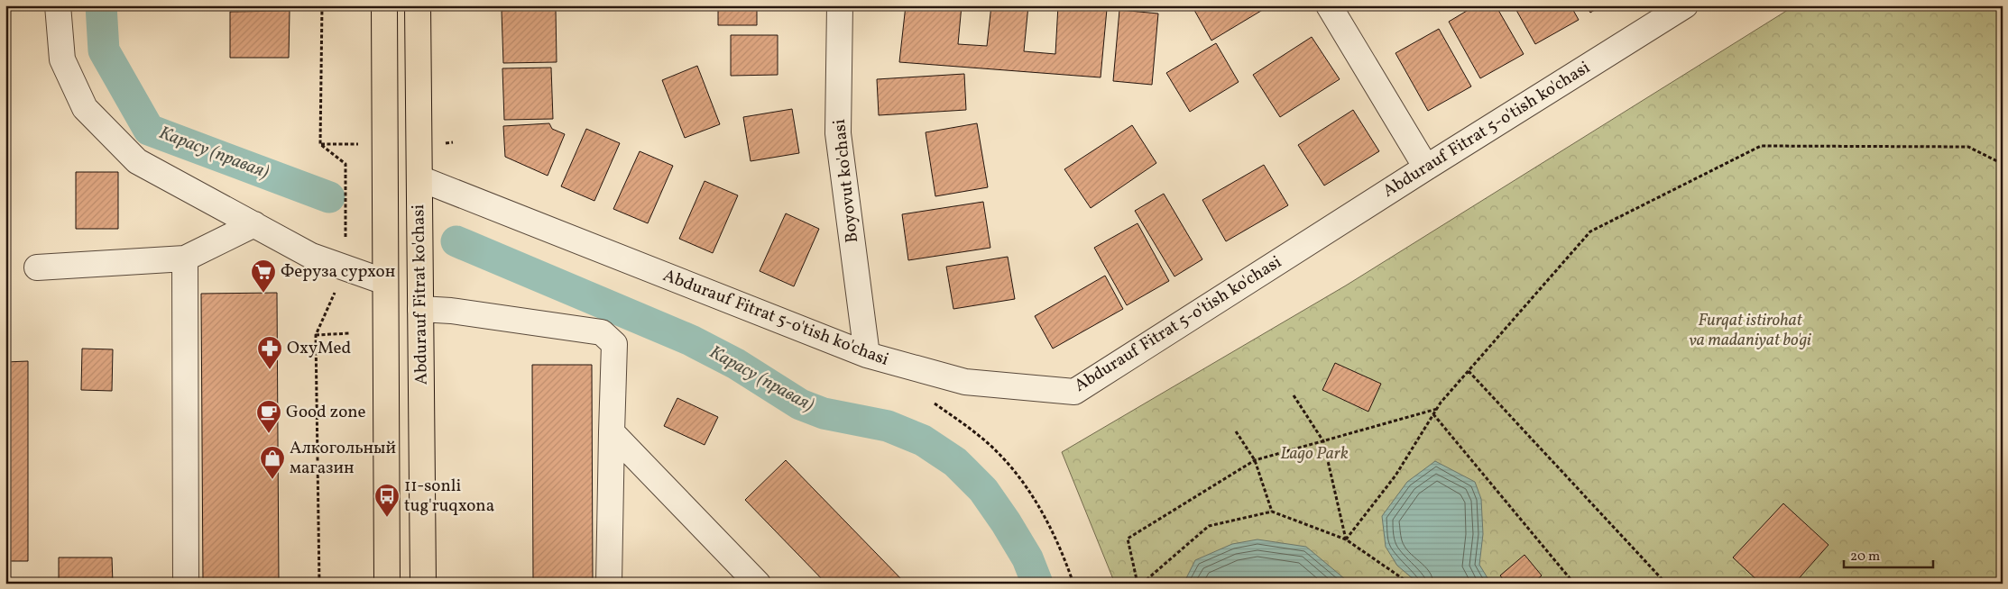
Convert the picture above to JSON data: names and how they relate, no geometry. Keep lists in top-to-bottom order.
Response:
{
  "streets": {
    "main road": ["Abdurauf Fitrat ko'chasi"],
    "street": ["Abdurauf Fitrat 5-o'tish ko'chasi", "Boyovut ko'chasi"]
  },
  "crossings": [
    ["Abdurauf Fitrat 5-o'tish ko'chasi", "Boyovut ko'chasi"],
    ["Abdurauf Fitrat 5-o'tish ko'chasi", "Abdurauf Fitrat ko'chasi"]
  ],
  "water": ["Карасу (правая)"],
  "parks": ["Furqat istirohat va madaniyat bo'gi", "Lago Park"],
  "places": {
    "supermarket": ["Феруза сурхон"],
    "pharmacy": ["OxyMed"],
    "cafe": ["Good zone"],
    "shop": ["Алкогольный магазин"],
    "bus stop": ["11-sonli tug'ruqxona"]
  },
  "scale_bar": "20 m"
}
